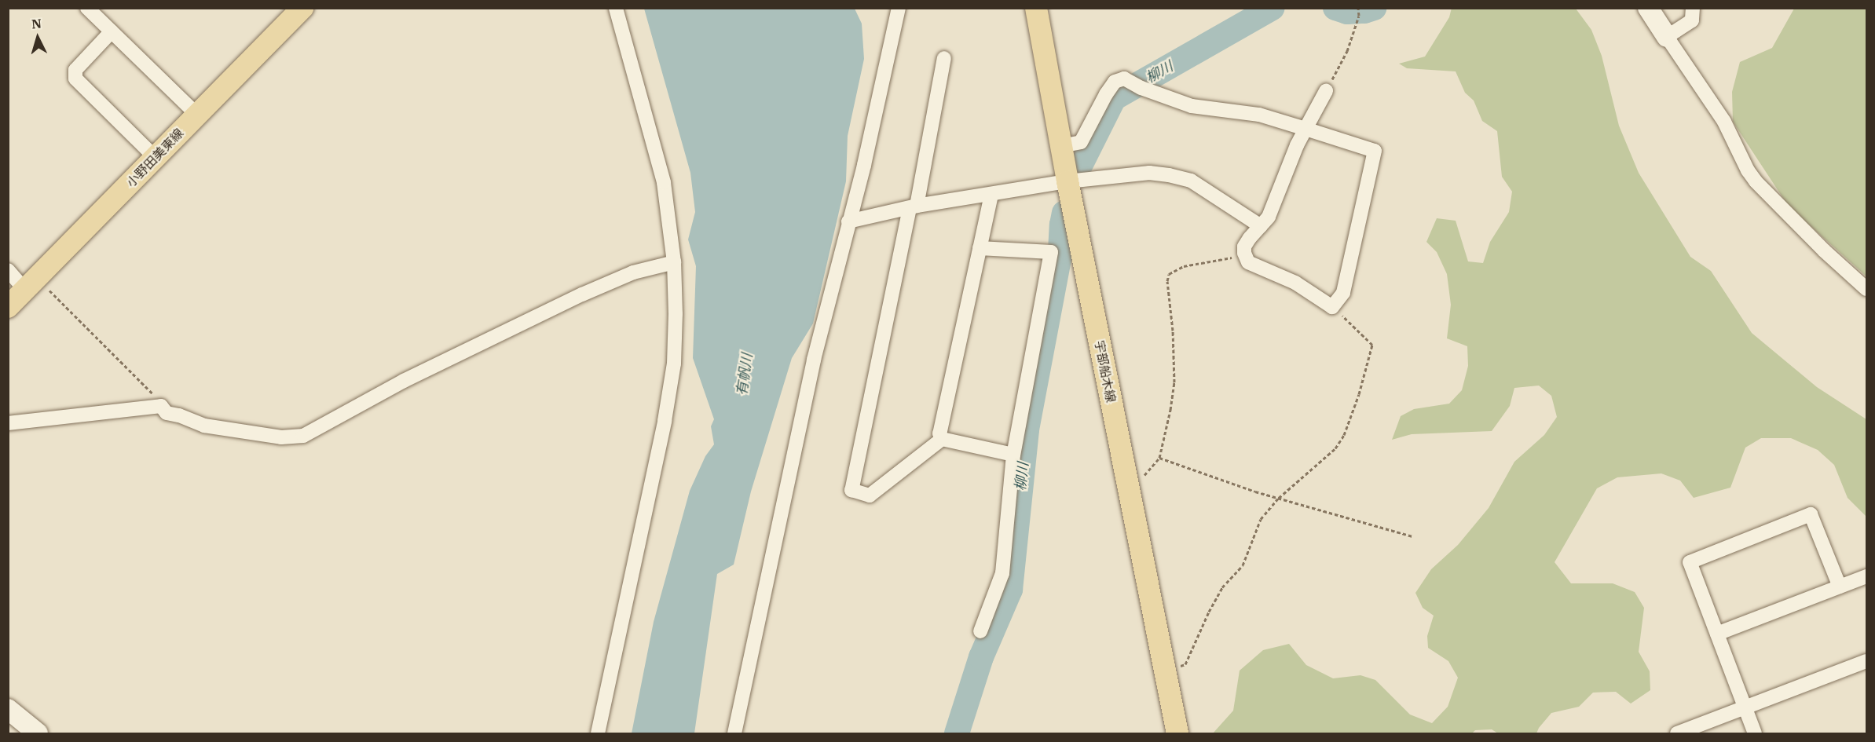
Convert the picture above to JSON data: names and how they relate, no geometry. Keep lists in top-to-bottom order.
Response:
{
  "streets": {
    "main road": ["小野田美東線", "宇部船木線"]
  },
  "water": ["柳川", "有帆川"],
  "north": "top"
}
